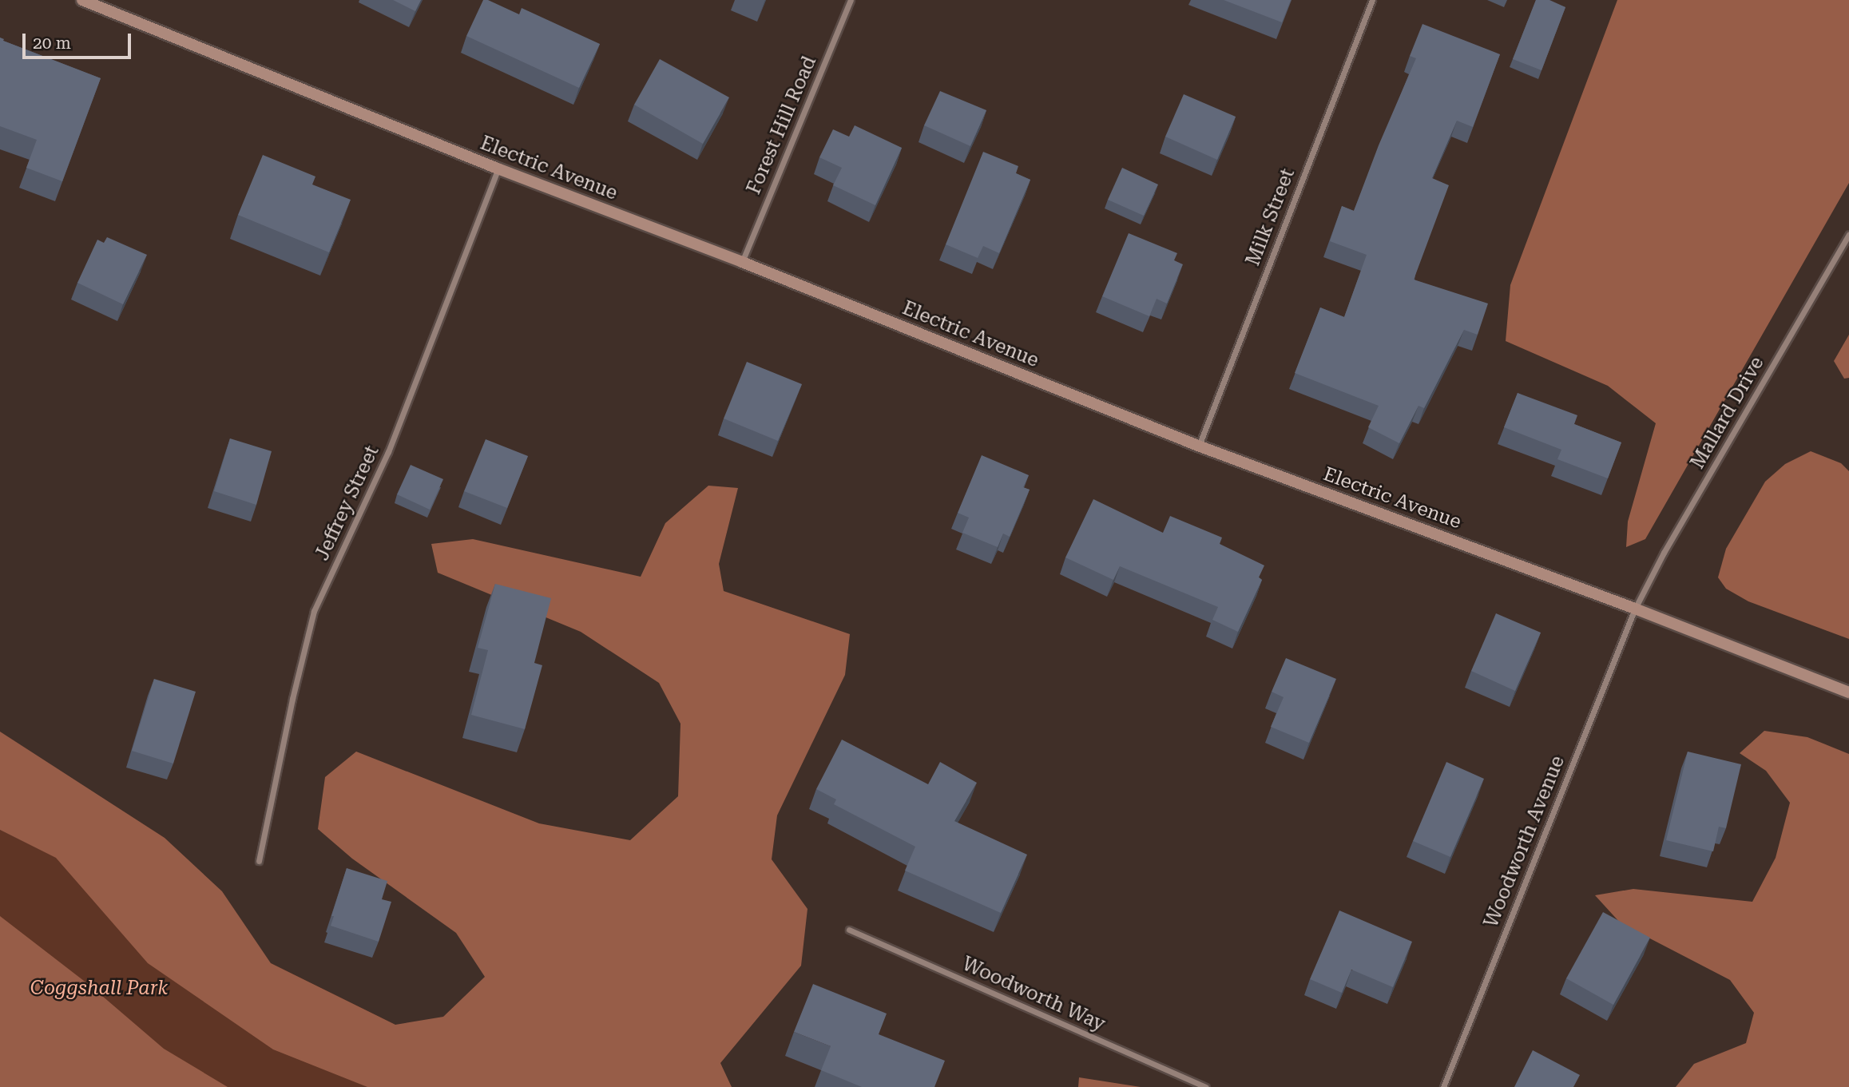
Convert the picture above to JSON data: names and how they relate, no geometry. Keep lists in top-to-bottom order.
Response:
{
  "streets": {
    "main road": ["Electric Avenue"],
    "street": [
      "Forest Hill Road",
      "Milk Street",
      "Mallard Drive",
      "Jeffrey Street",
      "Woodworth Avenue",
      "Woodworth Way"
    ]
  },
  "crossings": [
    ["Forest Hill Road", "Electric Avenue"],
    ["Electric Avenue", "Milk Street"],
    ["Electric Avenue", "Mallard Drive"],
    ["Electric Avenue", "Jeffrey Street"],
    ["Electric Avenue", "Woodworth Avenue"],
    ["Mallard Drive", "Woodworth Avenue"]
  ],
  "parks": ["Coggshall Park"],
  "scale_bar": "20 m"
}
